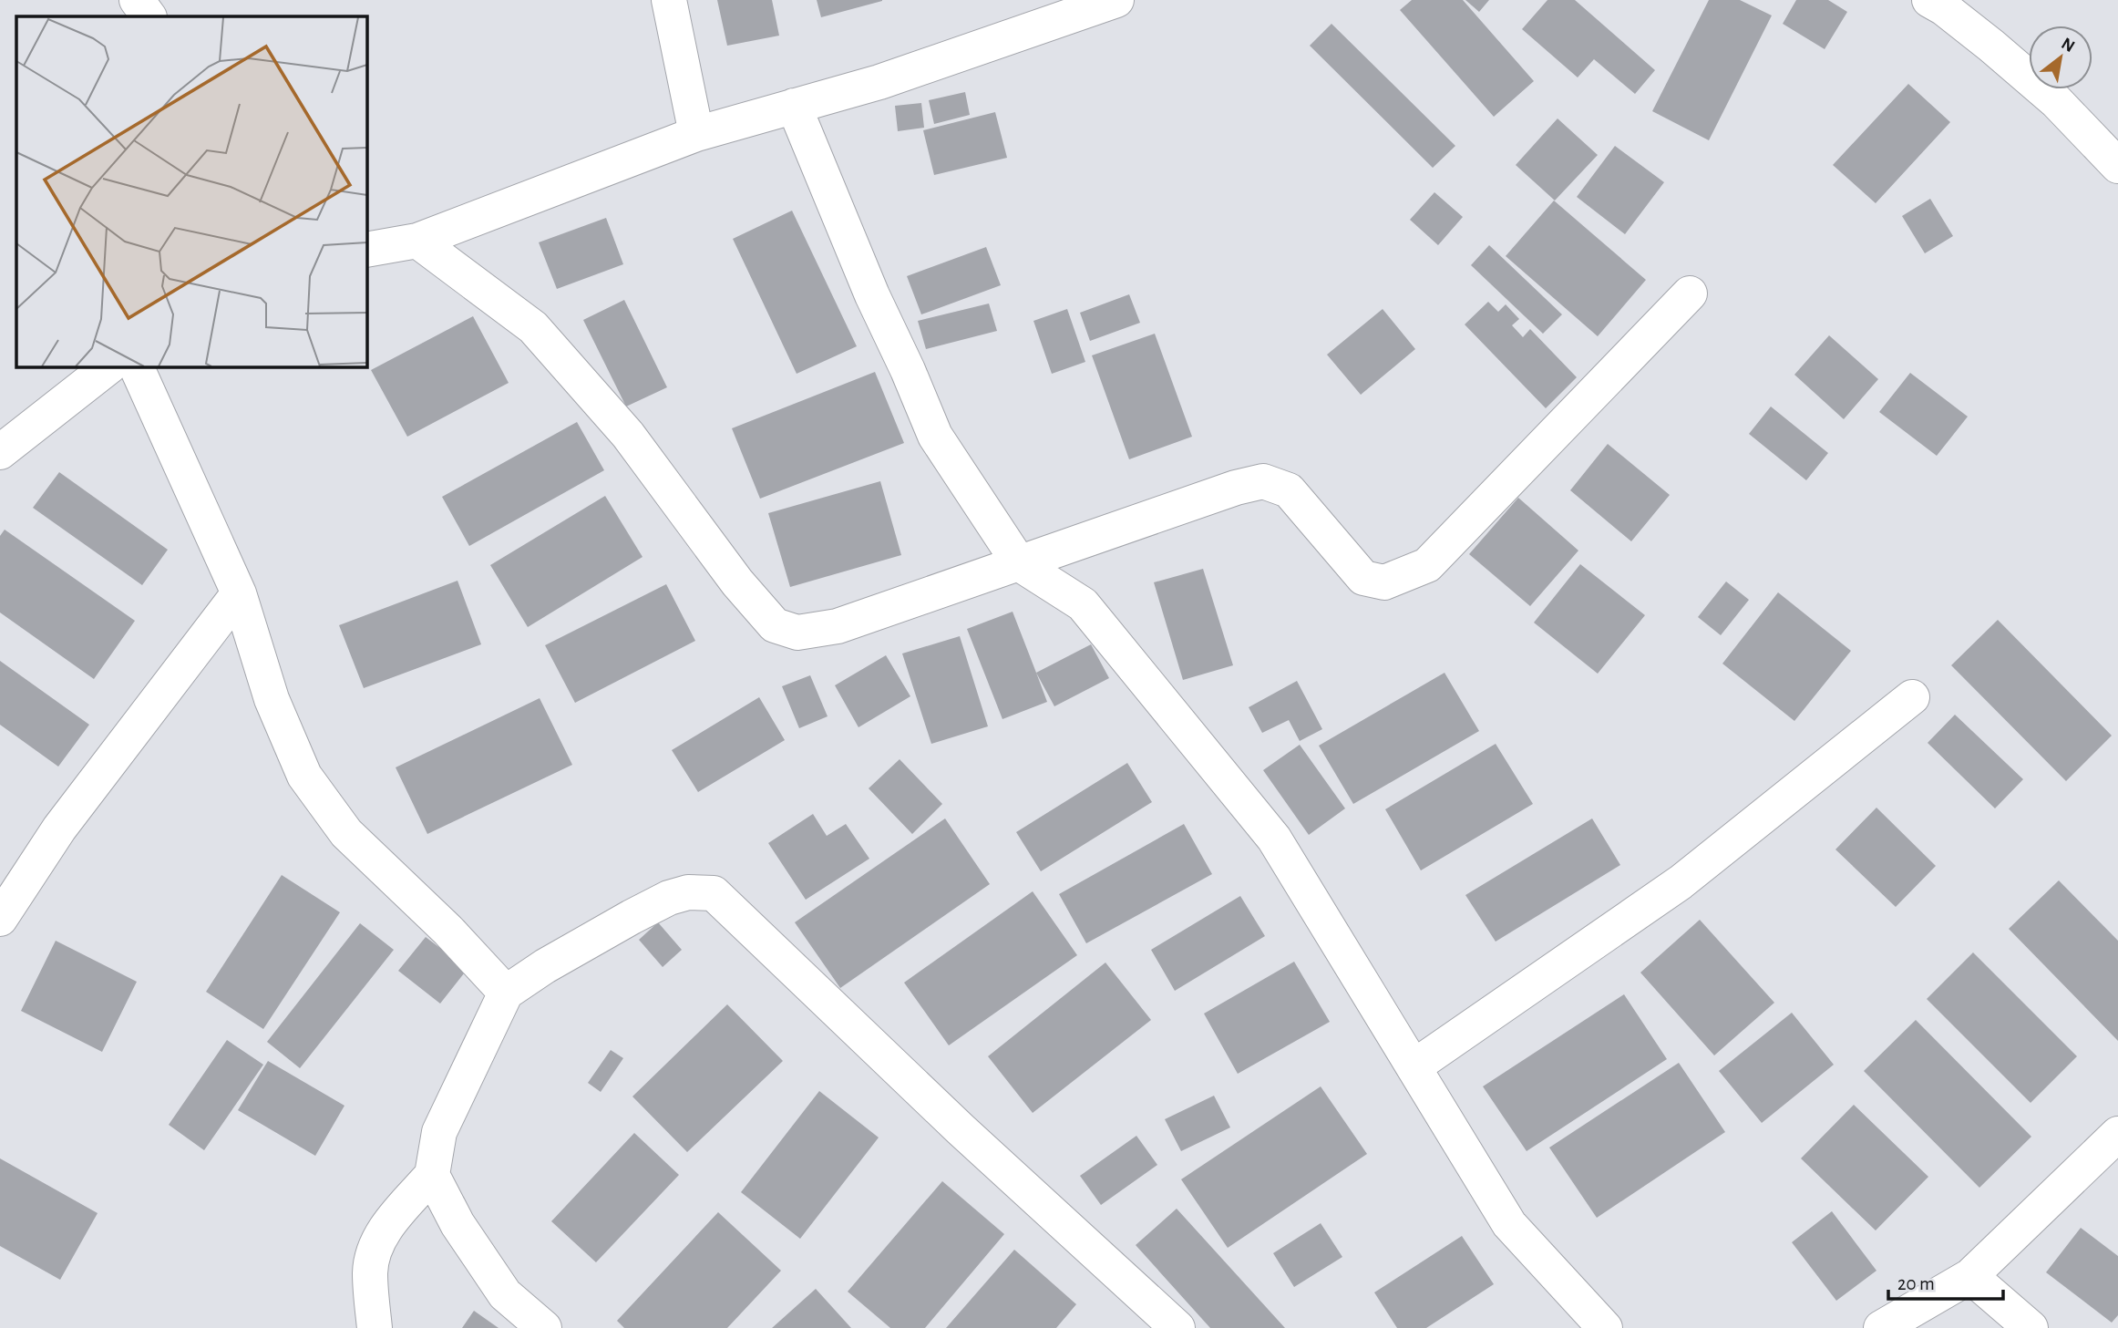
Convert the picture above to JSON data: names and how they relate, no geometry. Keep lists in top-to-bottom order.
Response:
{
  "scale_bar": "20 m",
  "north": "top right"
}
